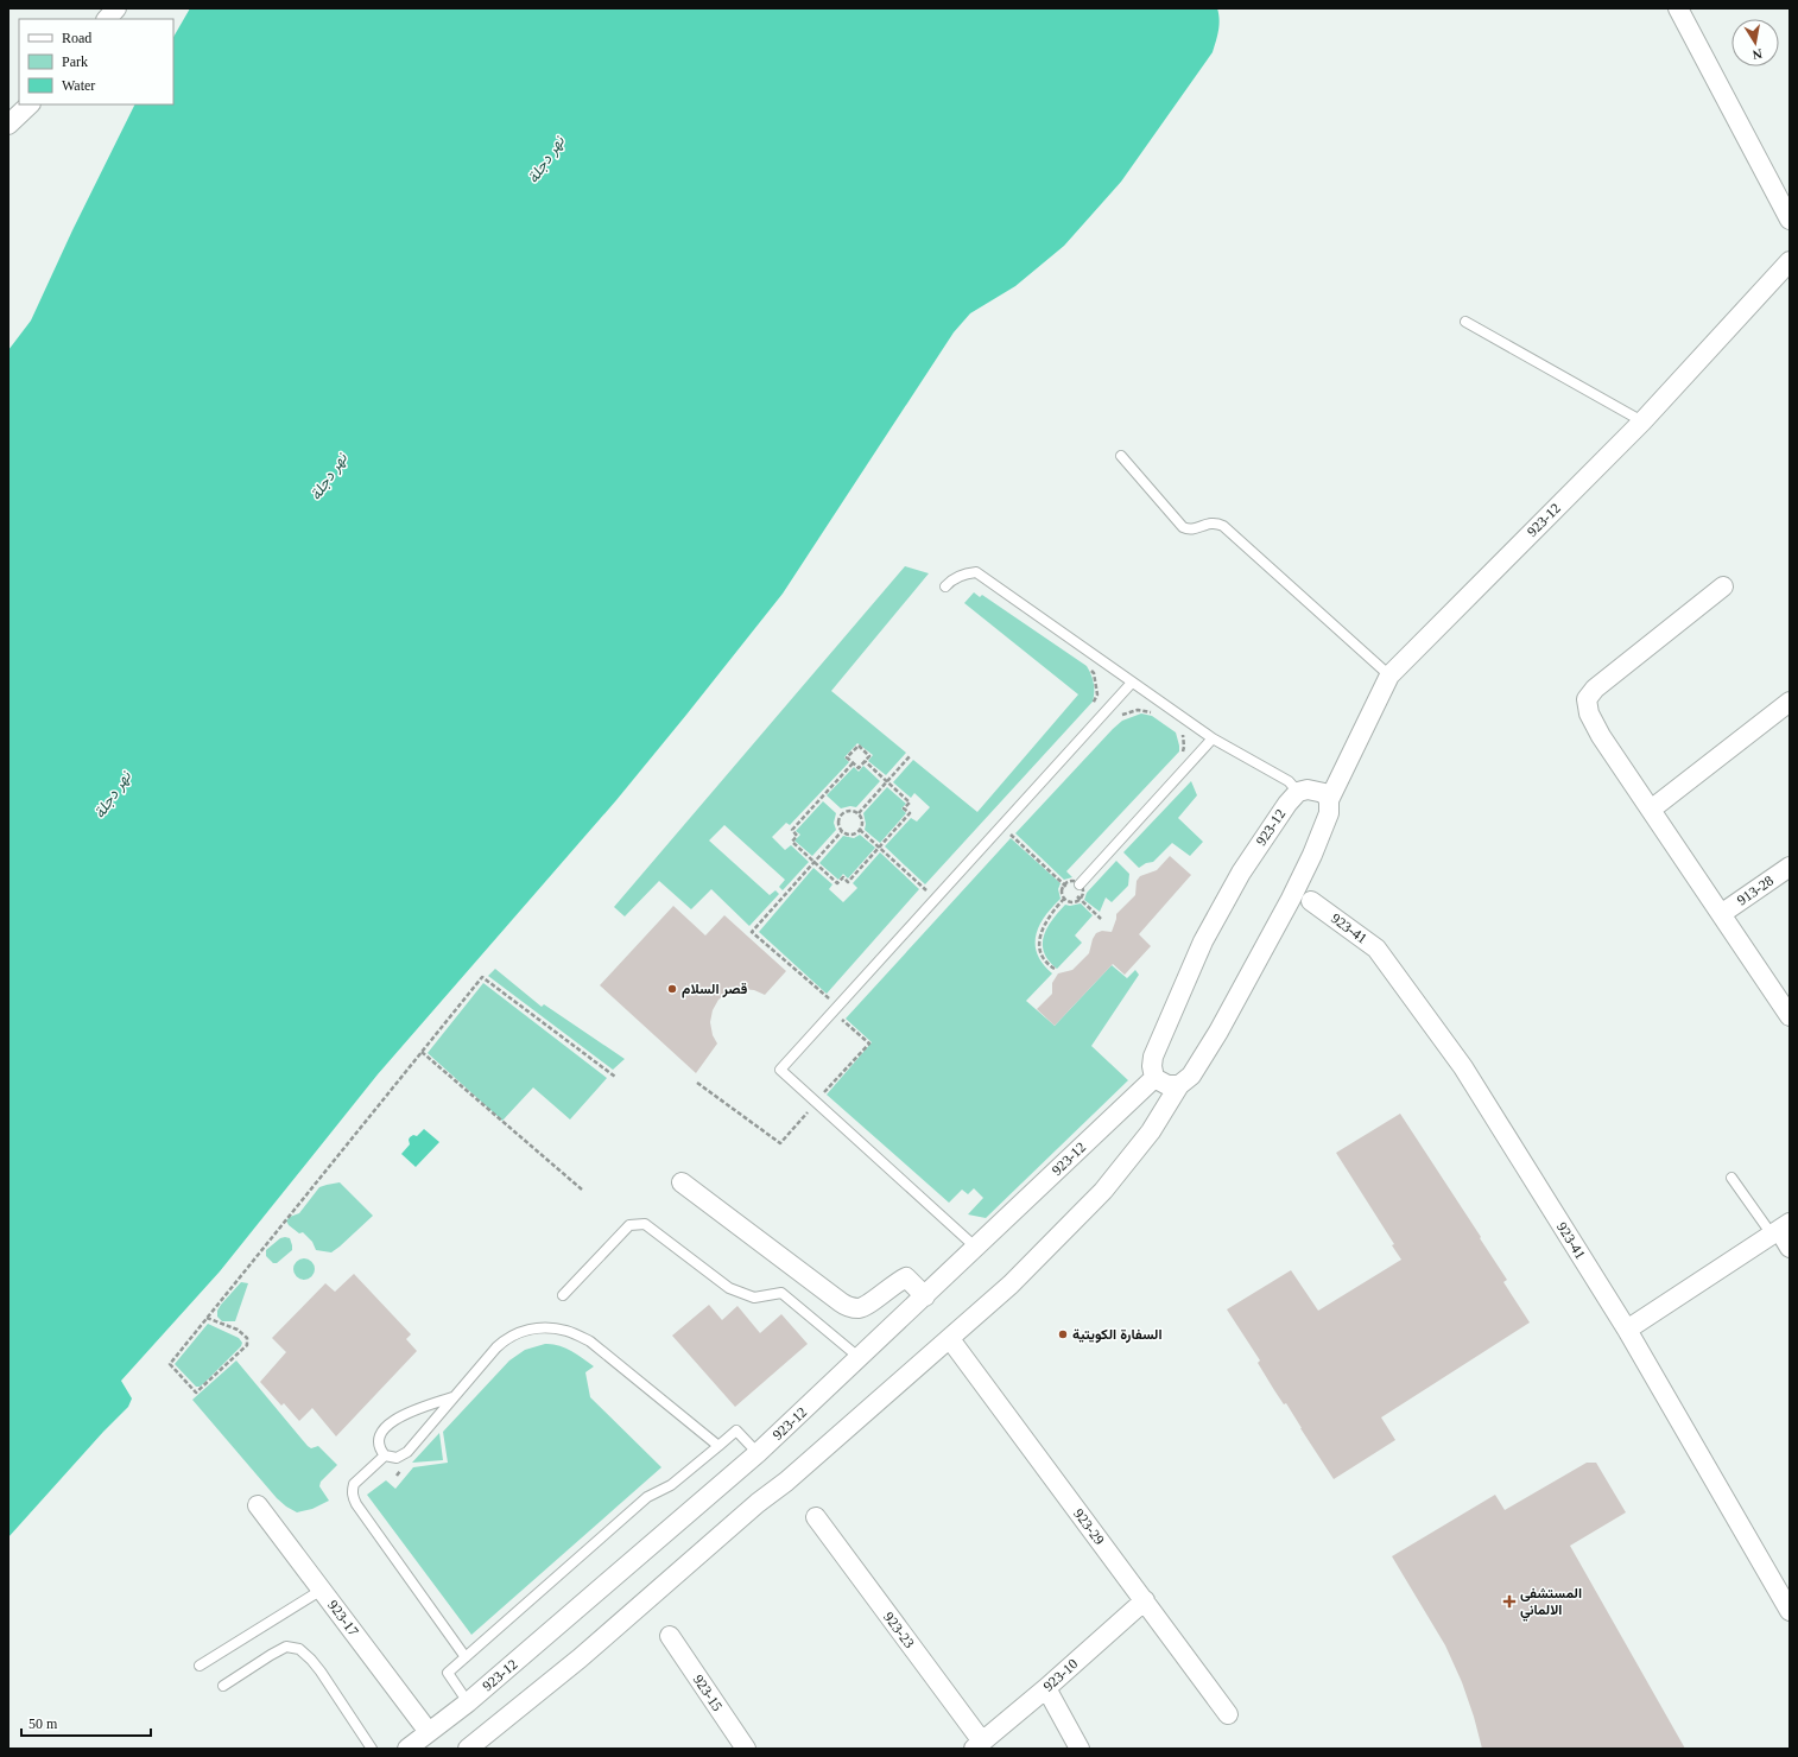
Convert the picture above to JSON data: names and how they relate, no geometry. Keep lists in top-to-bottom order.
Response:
{
  "streets": {
    "street": [
      "923-12",
      "913-28",
      "923-41",
      "923-29",
      "923-17",
      "923-23",
      "923-10",
      "923-15"
    ]
  },
  "crossings": [
    ["923-12", "923-29"],
    ["923-12", "923-17"],
    ["923-29", "923-10"],
    ["923-23", "923-10"]
  ],
  "water": ["نهر دجلة"],
  "places": {
    "other": ["قصر السلام", "السفارة الكويتية"],
    "health": ["المستشفى الالماني"]
  },
  "legend": ["Road", "Park", "Water"],
  "scale_bar": "50 m",
  "north": "bottom"
}
